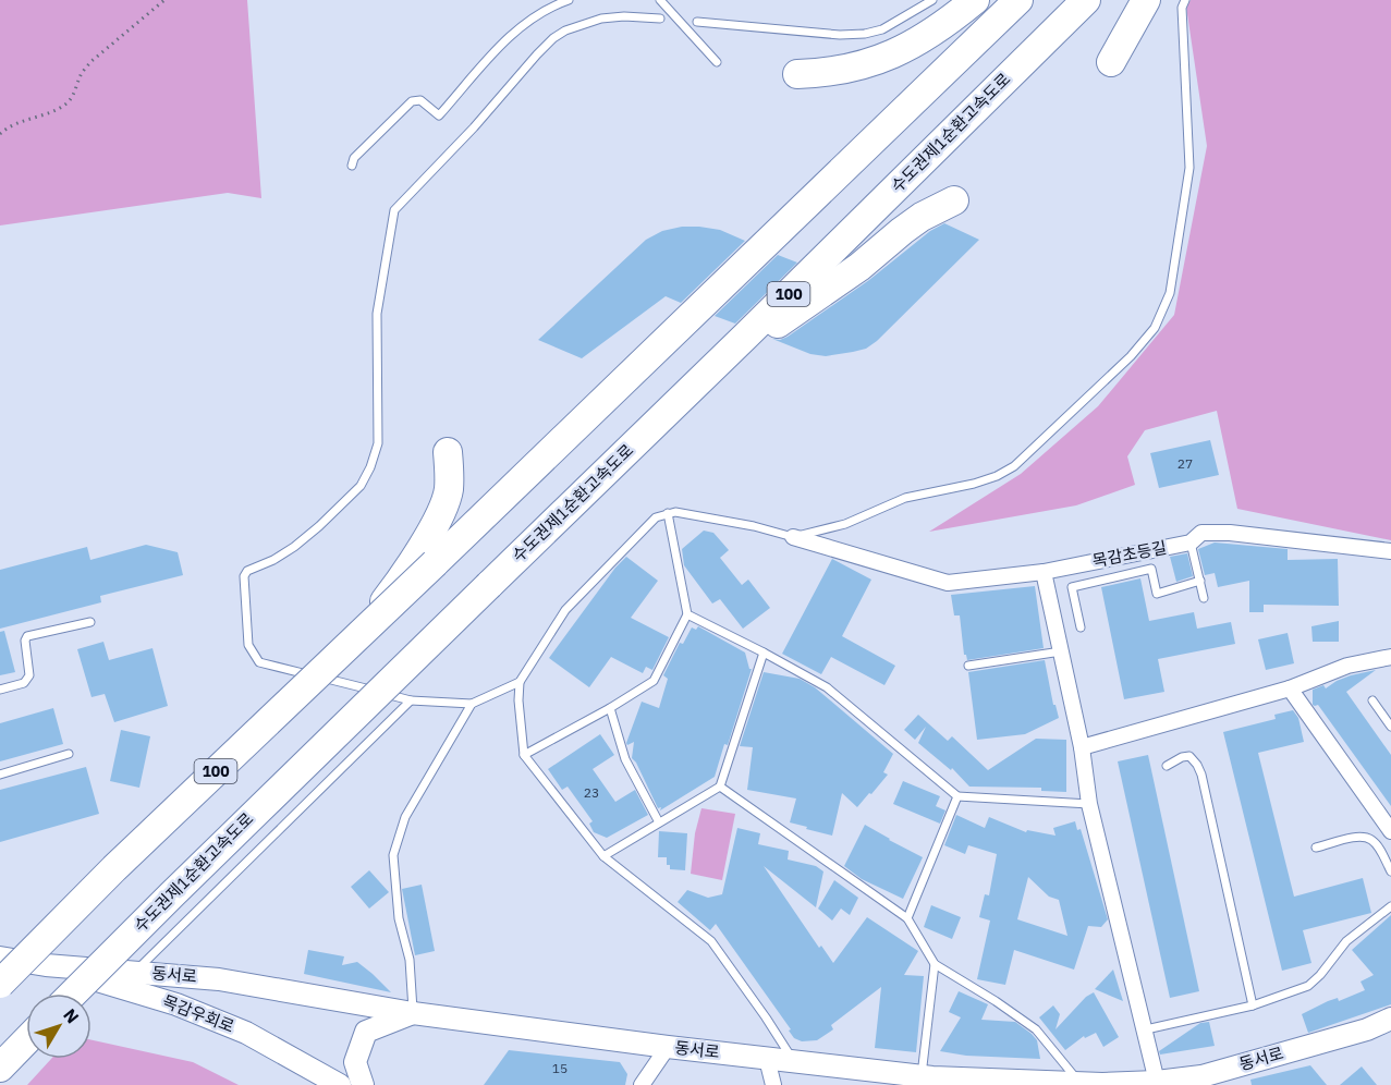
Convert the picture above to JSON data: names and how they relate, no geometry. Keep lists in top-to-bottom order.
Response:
{
  "streets": {
    "highway": ["수도권제1순환고속도로", "100"],
    "street": ["목감초등길", "동서로", "목감우회로"]
  },
  "crossings": [
    ["동서로", "목감우회로"]
  ],
  "house_numbers": ["27", "23", "15"],
  "north": "top right"
}
